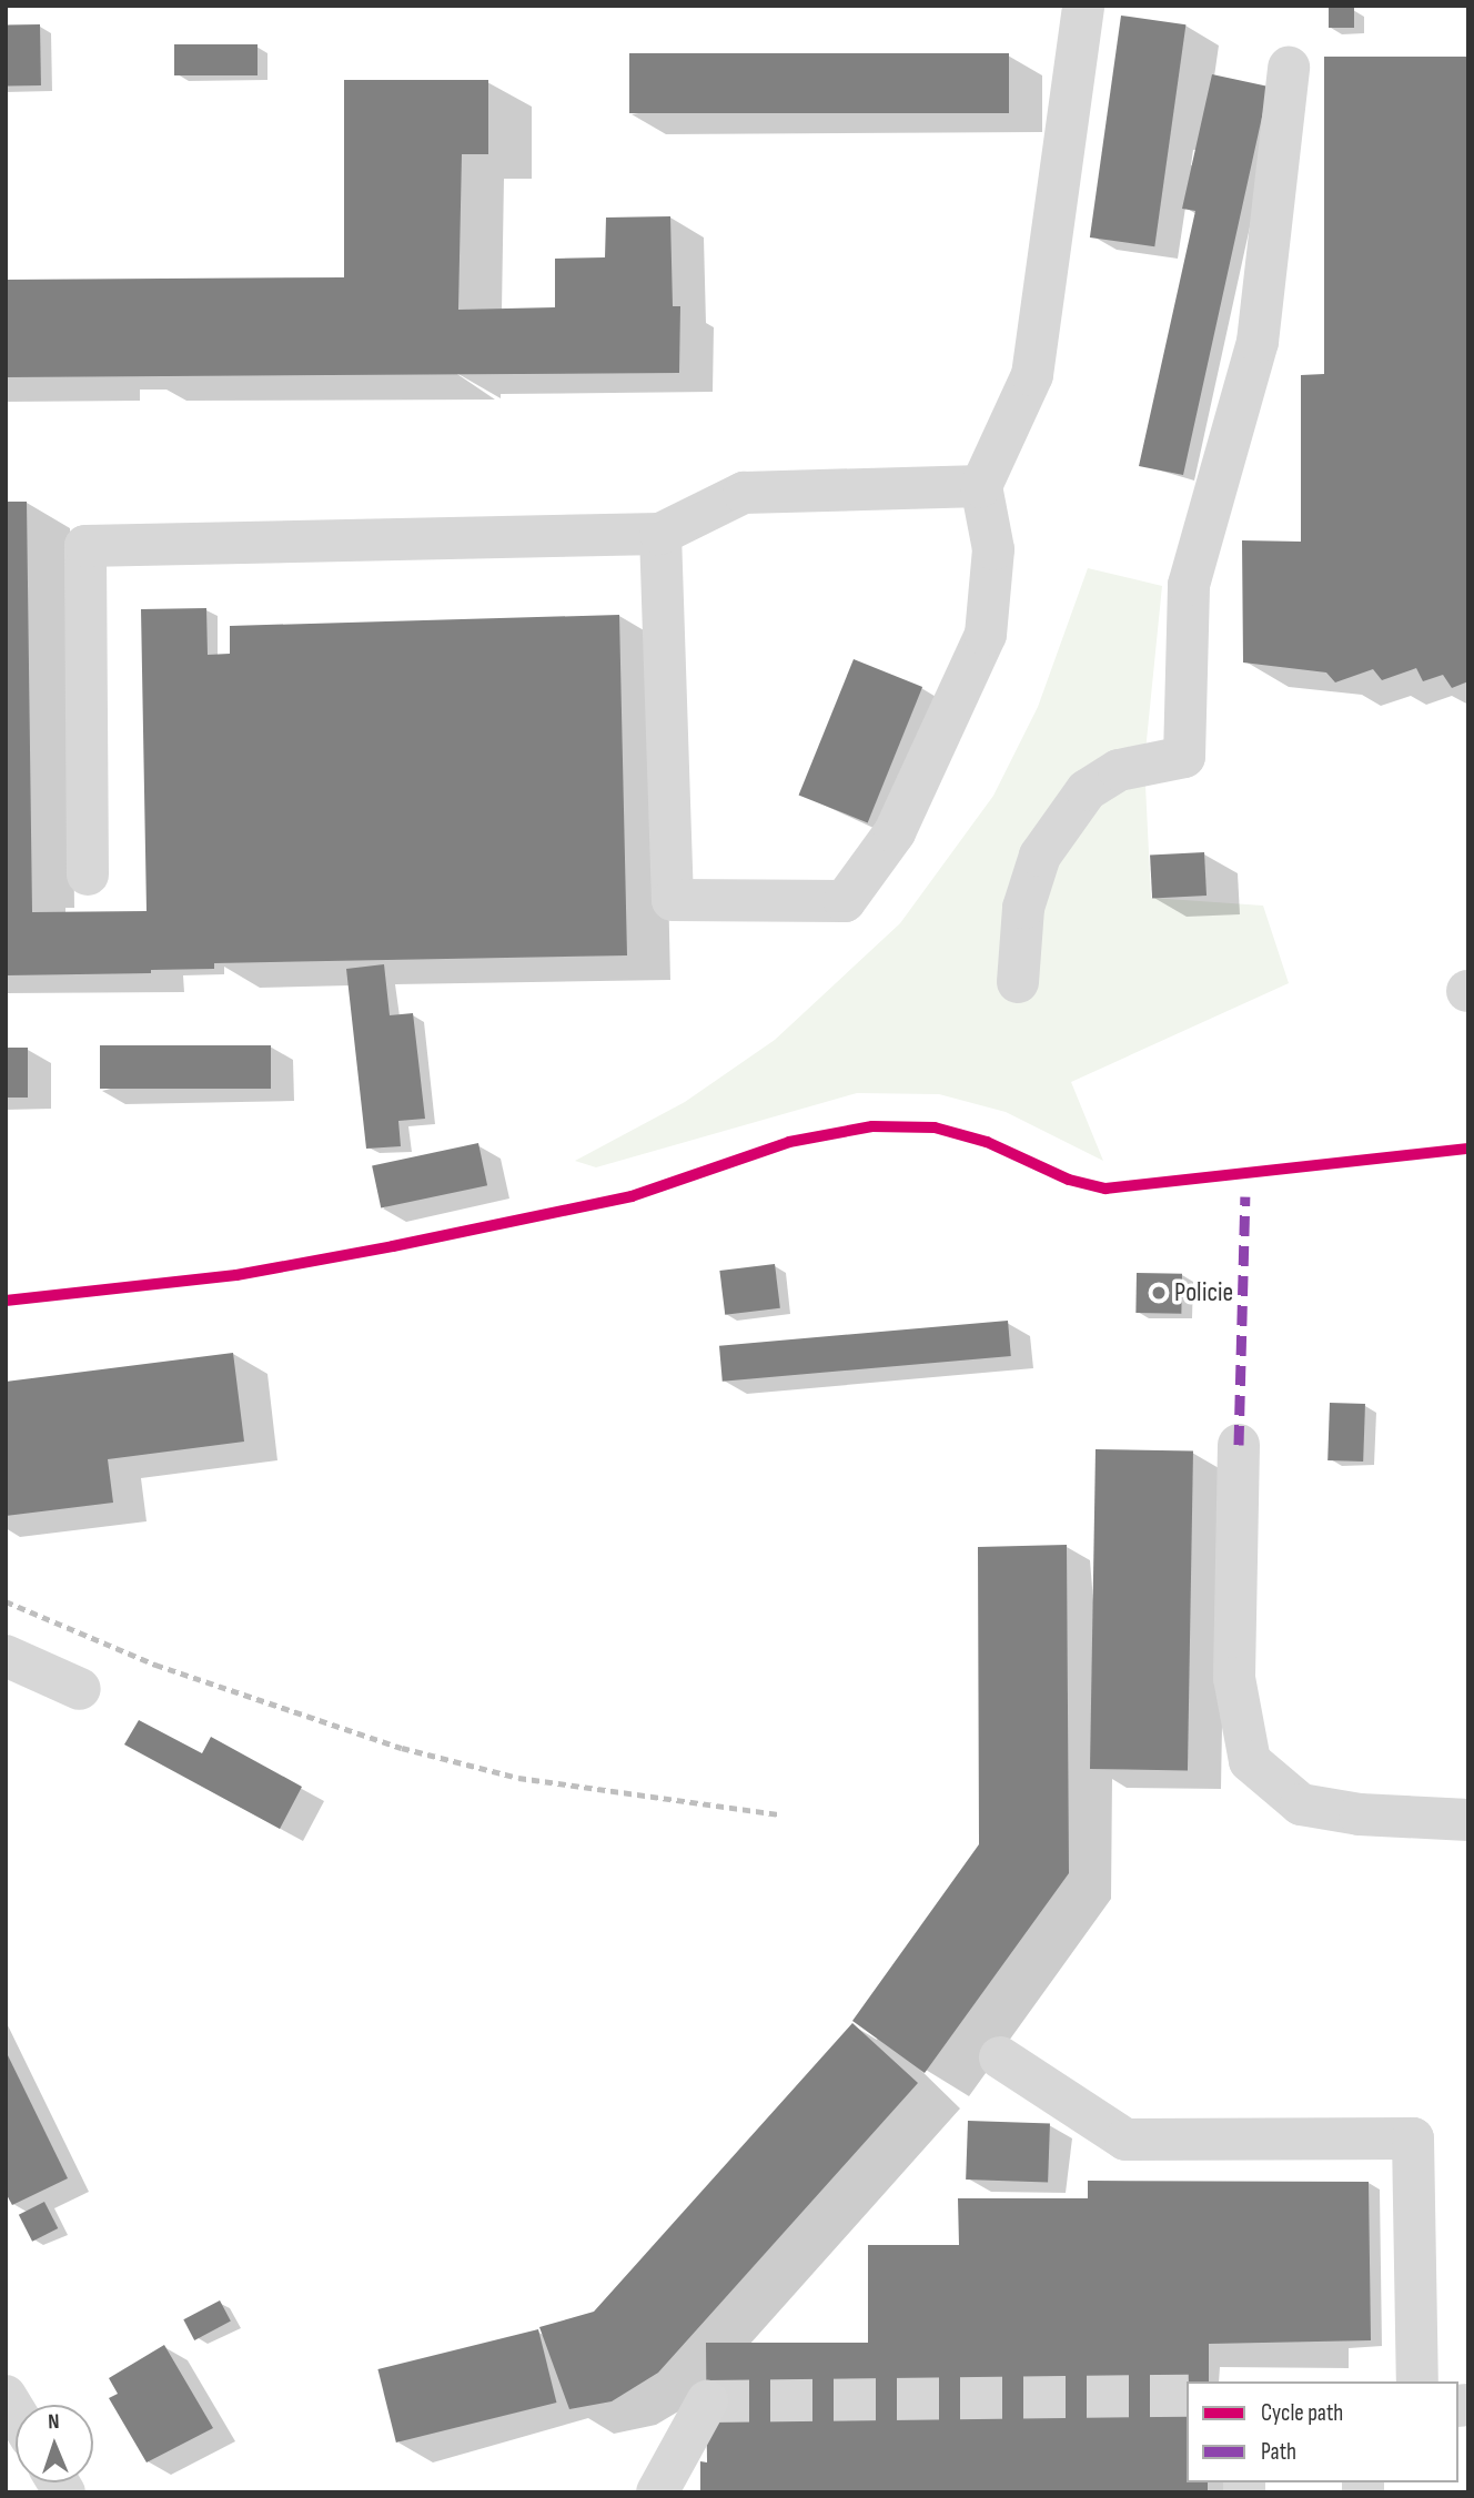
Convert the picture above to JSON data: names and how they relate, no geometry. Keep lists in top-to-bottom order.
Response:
{
  "places": ["Policie"],
  "legend": ["Cycle path", "Path"],
  "north": "top"
}
